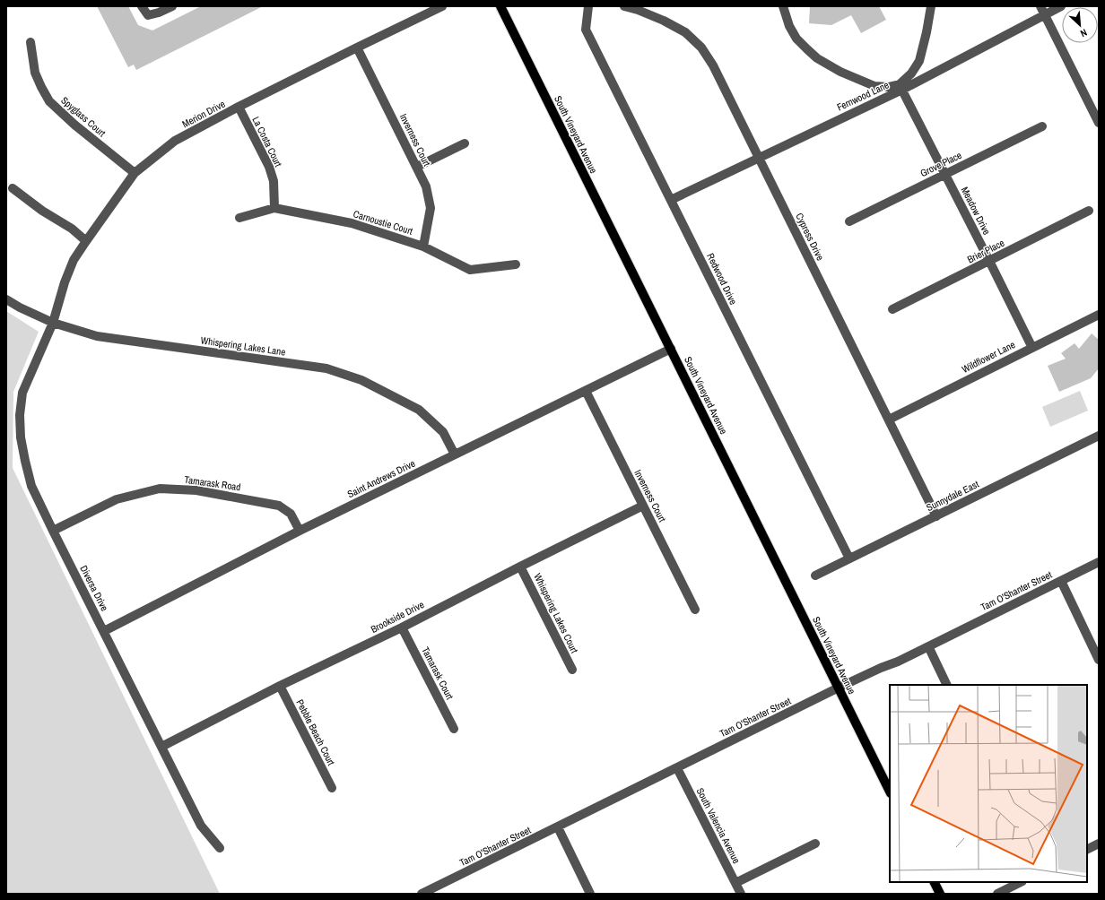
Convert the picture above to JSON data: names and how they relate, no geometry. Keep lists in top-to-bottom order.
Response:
{
  "streets": {
    "main road": ["South Vineyard Avenue"],
    "street": [
      "Fernwood Lane",
      "Merion Drive",
      "Spyglass Court",
      "Inverness Court",
      "La Costa Court",
      "Grove Place",
      "Meadow Drive",
      "Carnoustie Court",
      "Cypress Drive",
      "Brier Place",
      "Redwood Drive",
      "Whispering Lakes Lane",
      "Wildflower Lane",
      "Saint Andrews Drive",
      "Tamarask Road",
      "Sunnydale East",
      "Diversa Drive",
      "Tam O'Shanter Street",
      "Whispering Lakes Court",
      "Brookside Drive",
      "Tamarask Court",
      "Pebble Beach Court",
      "South Valencia Avenue"
    ]
  },
  "crossings": [
    ["Fernwood Lane", "Meadow Drive"],
    ["Fernwood Lane", "Cypress Drive"],
    ["Fernwood Lane", "Redwood Drive"],
    ["Merion Drive", "Spyglass Court"],
    ["Merion Drive", "Inverness Court"],
    ["Merion Drive", "La Costa Court"],
    ["Merion Drive", "Whispering Lakes Lane"],
    ["Merion Drive", "Diversa Drive"],
    ["South Vineyard Avenue", "Saint Andrews Drive"],
    ["South Vineyard Avenue", "Tam O'Shanter Street"],
    ["Inverness Court", "Carnoustie Court"],
    ["Inverness Court", "Saint Andrews Drive"],
    ["Inverness Court", "Brookside Drive"],
    ["La Costa Court", "Carnoustie Court"],
    ["Grove Place", "Meadow Drive"],
    ["Meadow Drive", "Brier Place"],
    ["Meadow Drive", "Wildflower Lane"],
    ["Cypress Drive", "Wildflower Lane"],
    ["Cypress Drive", "Sunnydale East"],
    ["Redwood Drive", "Sunnydale East"],
    ["Whispering Lakes Lane", "Saint Andrews Drive"],
    ["Whispering Lakes Lane", "Diversa Drive"],
    ["Saint Andrews Drive", "Tamarask Road"],
    ["Saint Andrews Drive", "Diversa Drive"],
    ["Tamarask Road", "Diversa Drive"],
    ["Diversa Drive", "Brookside Drive"],
    ["Tam O'Shanter Street", "South Valencia Avenue"],
    ["Whispering Lakes Court", "Brookside Drive"],
    ["Brookside Drive", "Tamarask Court"],
    ["Brookside Drive", "Pebble Beach Court"]
  ],
  "north": "bottom right"
}
